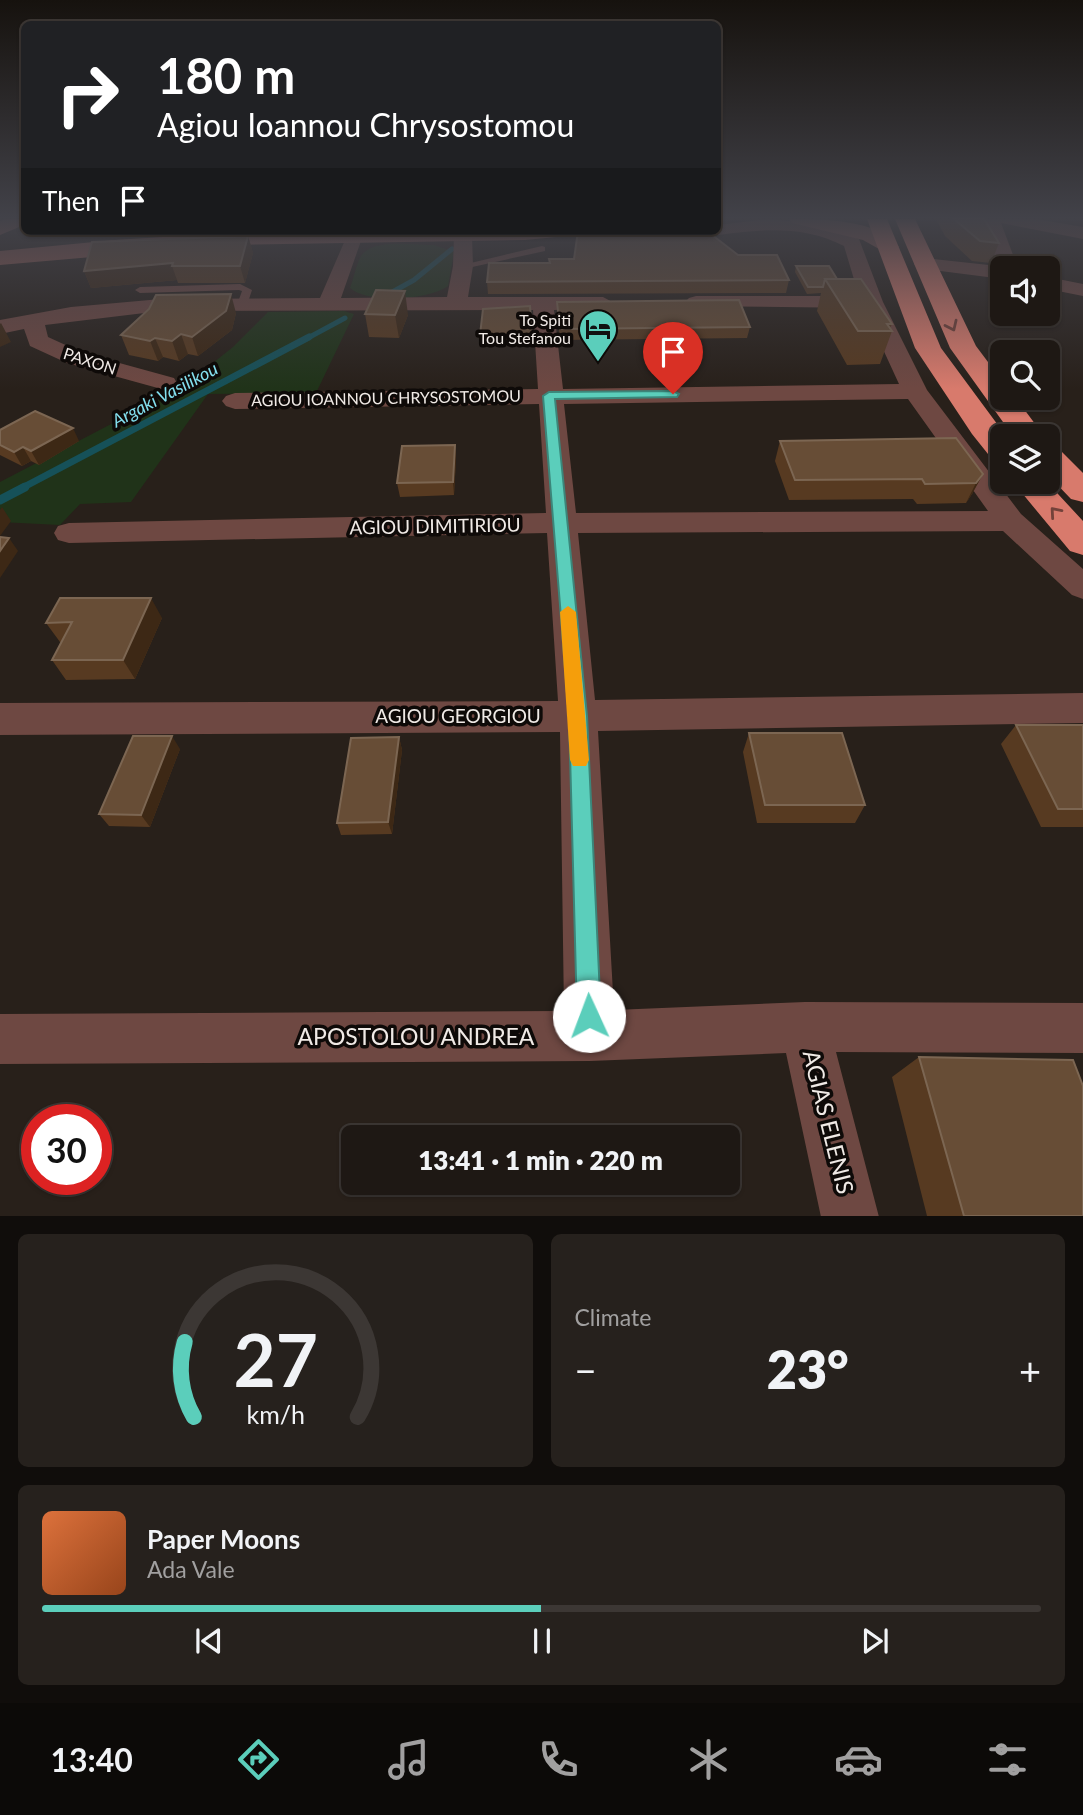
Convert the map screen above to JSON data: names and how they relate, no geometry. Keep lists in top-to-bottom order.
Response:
{
  "streets": {
    "street": [
      "PAXON",
      "AGIOU IOANNOU CHRYSOSTOMOU",
      "AGIOU DIMITIRIOU",
      "AGIOU GEORGIOU",
      "APOSTOLOU ANDREA",
      "AGIAS ELENIS"
    ]
  },
  "crossings": [
    ["APOSTOLOU ANDREA", "AGIAS ELENIS"]
  ],
  "water": ["Argaki Vasilikou"],
  "places": {
    "hotel": ["To Spiti Tou Stefanou"]
  },
  "page": {
    "turn": ["180 m", "Agiou Ioannou Chrysostomou"],
    "then": "Then",
    "limit": "30",
    "trip": "13:41 · 1 min · 220 m",
    "tile": "Climate",
    "heat": ["−", "23°", "+"],
    "song": ["Paper Moons", "Ada Vale"],
    "tabs": "13:40",
    "gauge": ["27", "km/h"]
  }
}
